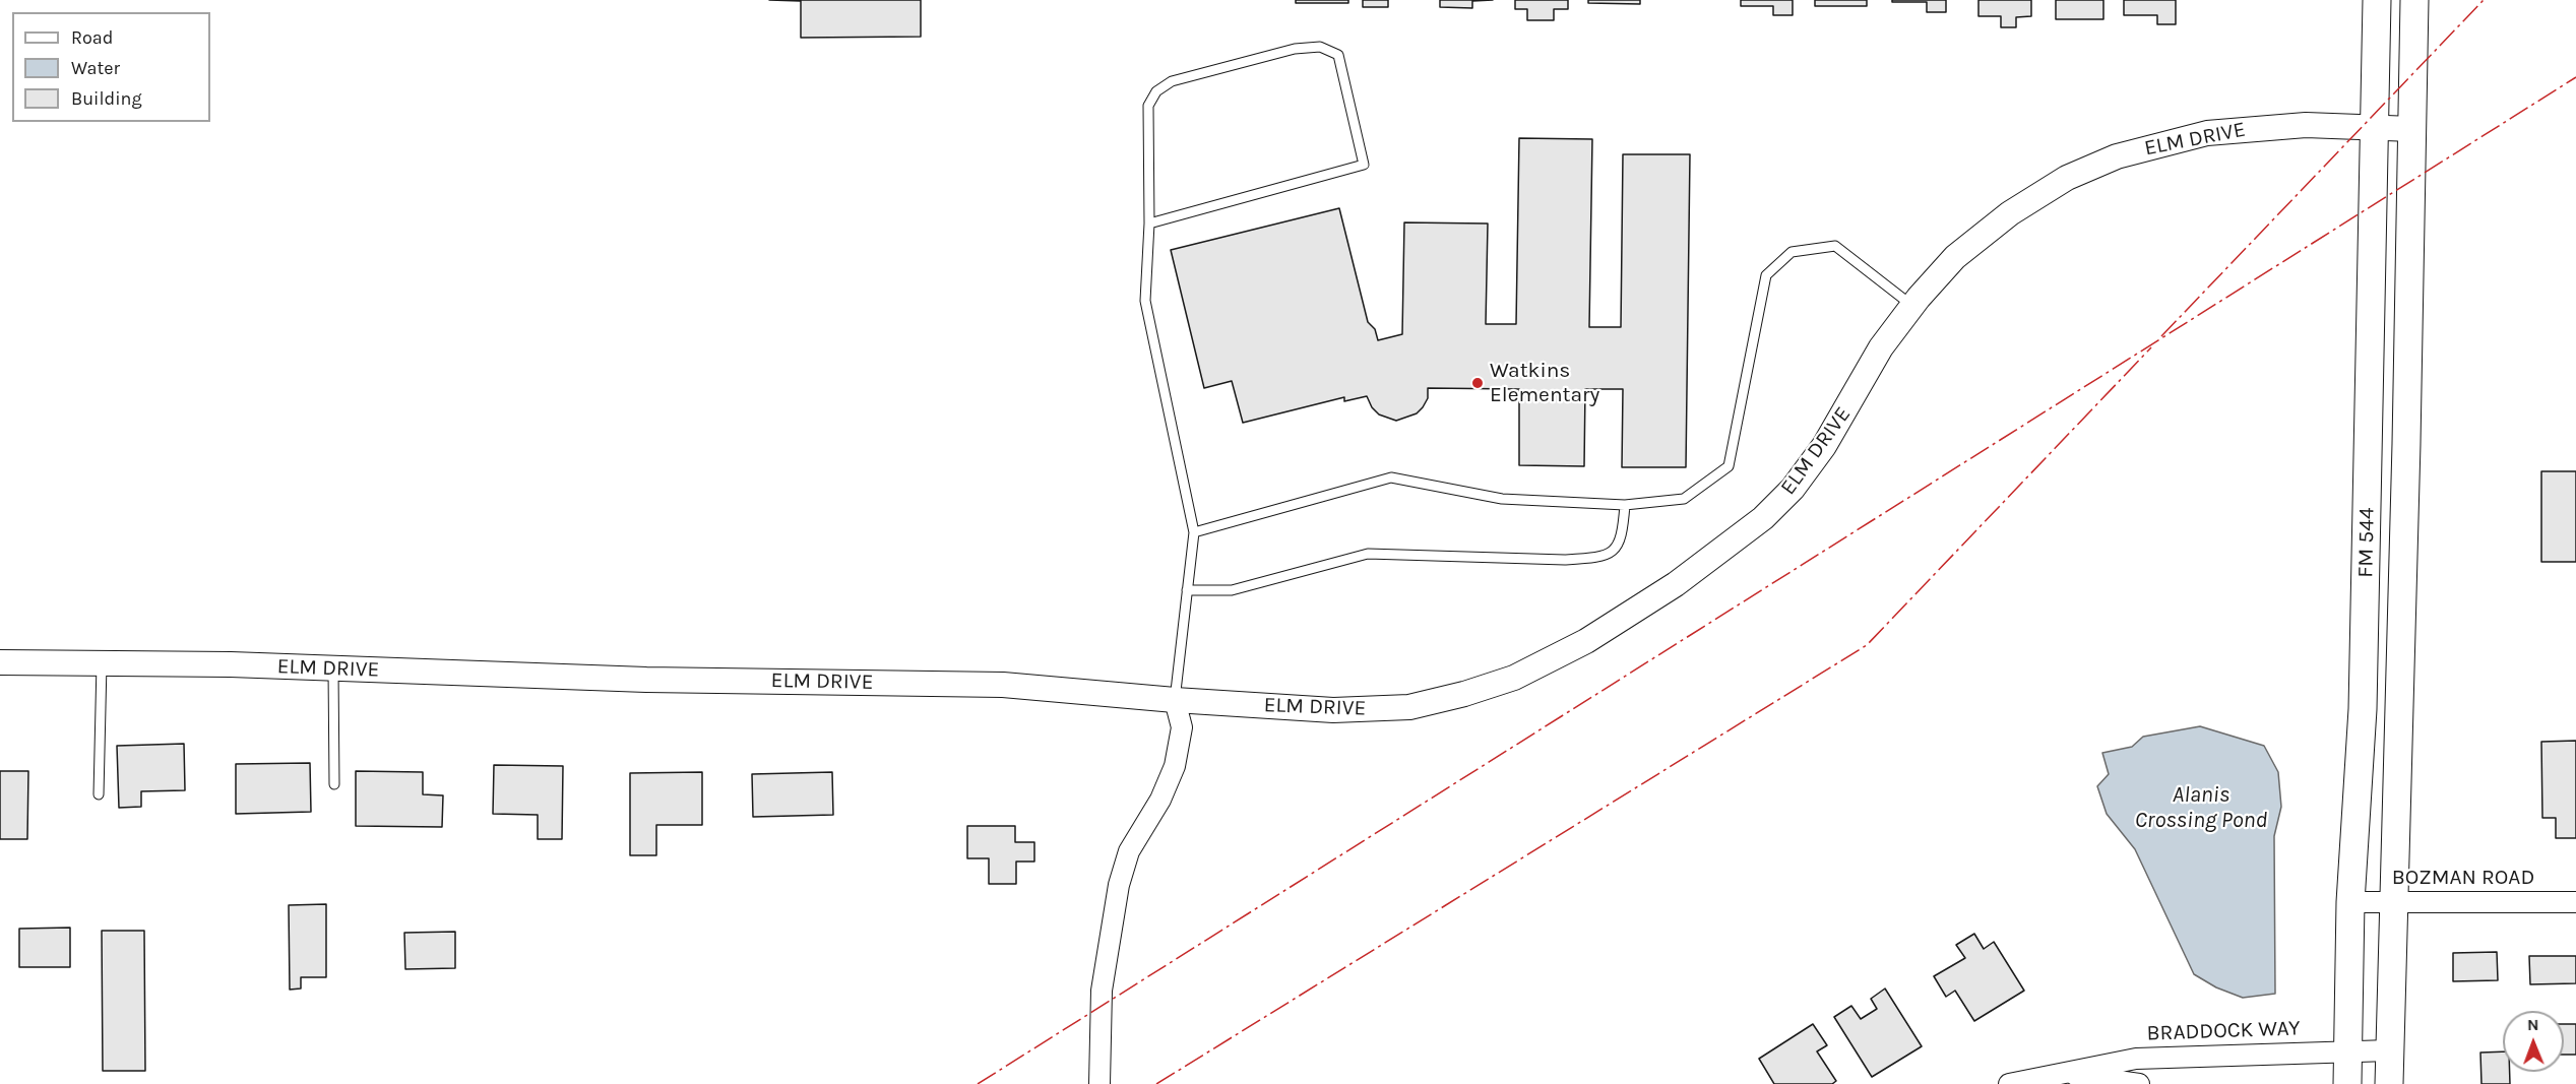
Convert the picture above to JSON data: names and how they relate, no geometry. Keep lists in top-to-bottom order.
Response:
{
  "streets": {
    "main road": ["FM 544"],
    "street": ["ELM DRIVE", "BOZMAN ROAD", "BRADDOCK WAY"]
  },
  "crossings": [
    ["ELM DRIVE", "FM 544"],
    ["FM 544", "BOZMAN ROAD"],
    ["FM 544", "BRADDOCK WAY"]
  ],
  "water": ["Alanis Crossing Pond"],
  "places": ["Watkins Elementary"],
  "legend": ["Road", "Water", "Building"],
  "north": "top"
}
